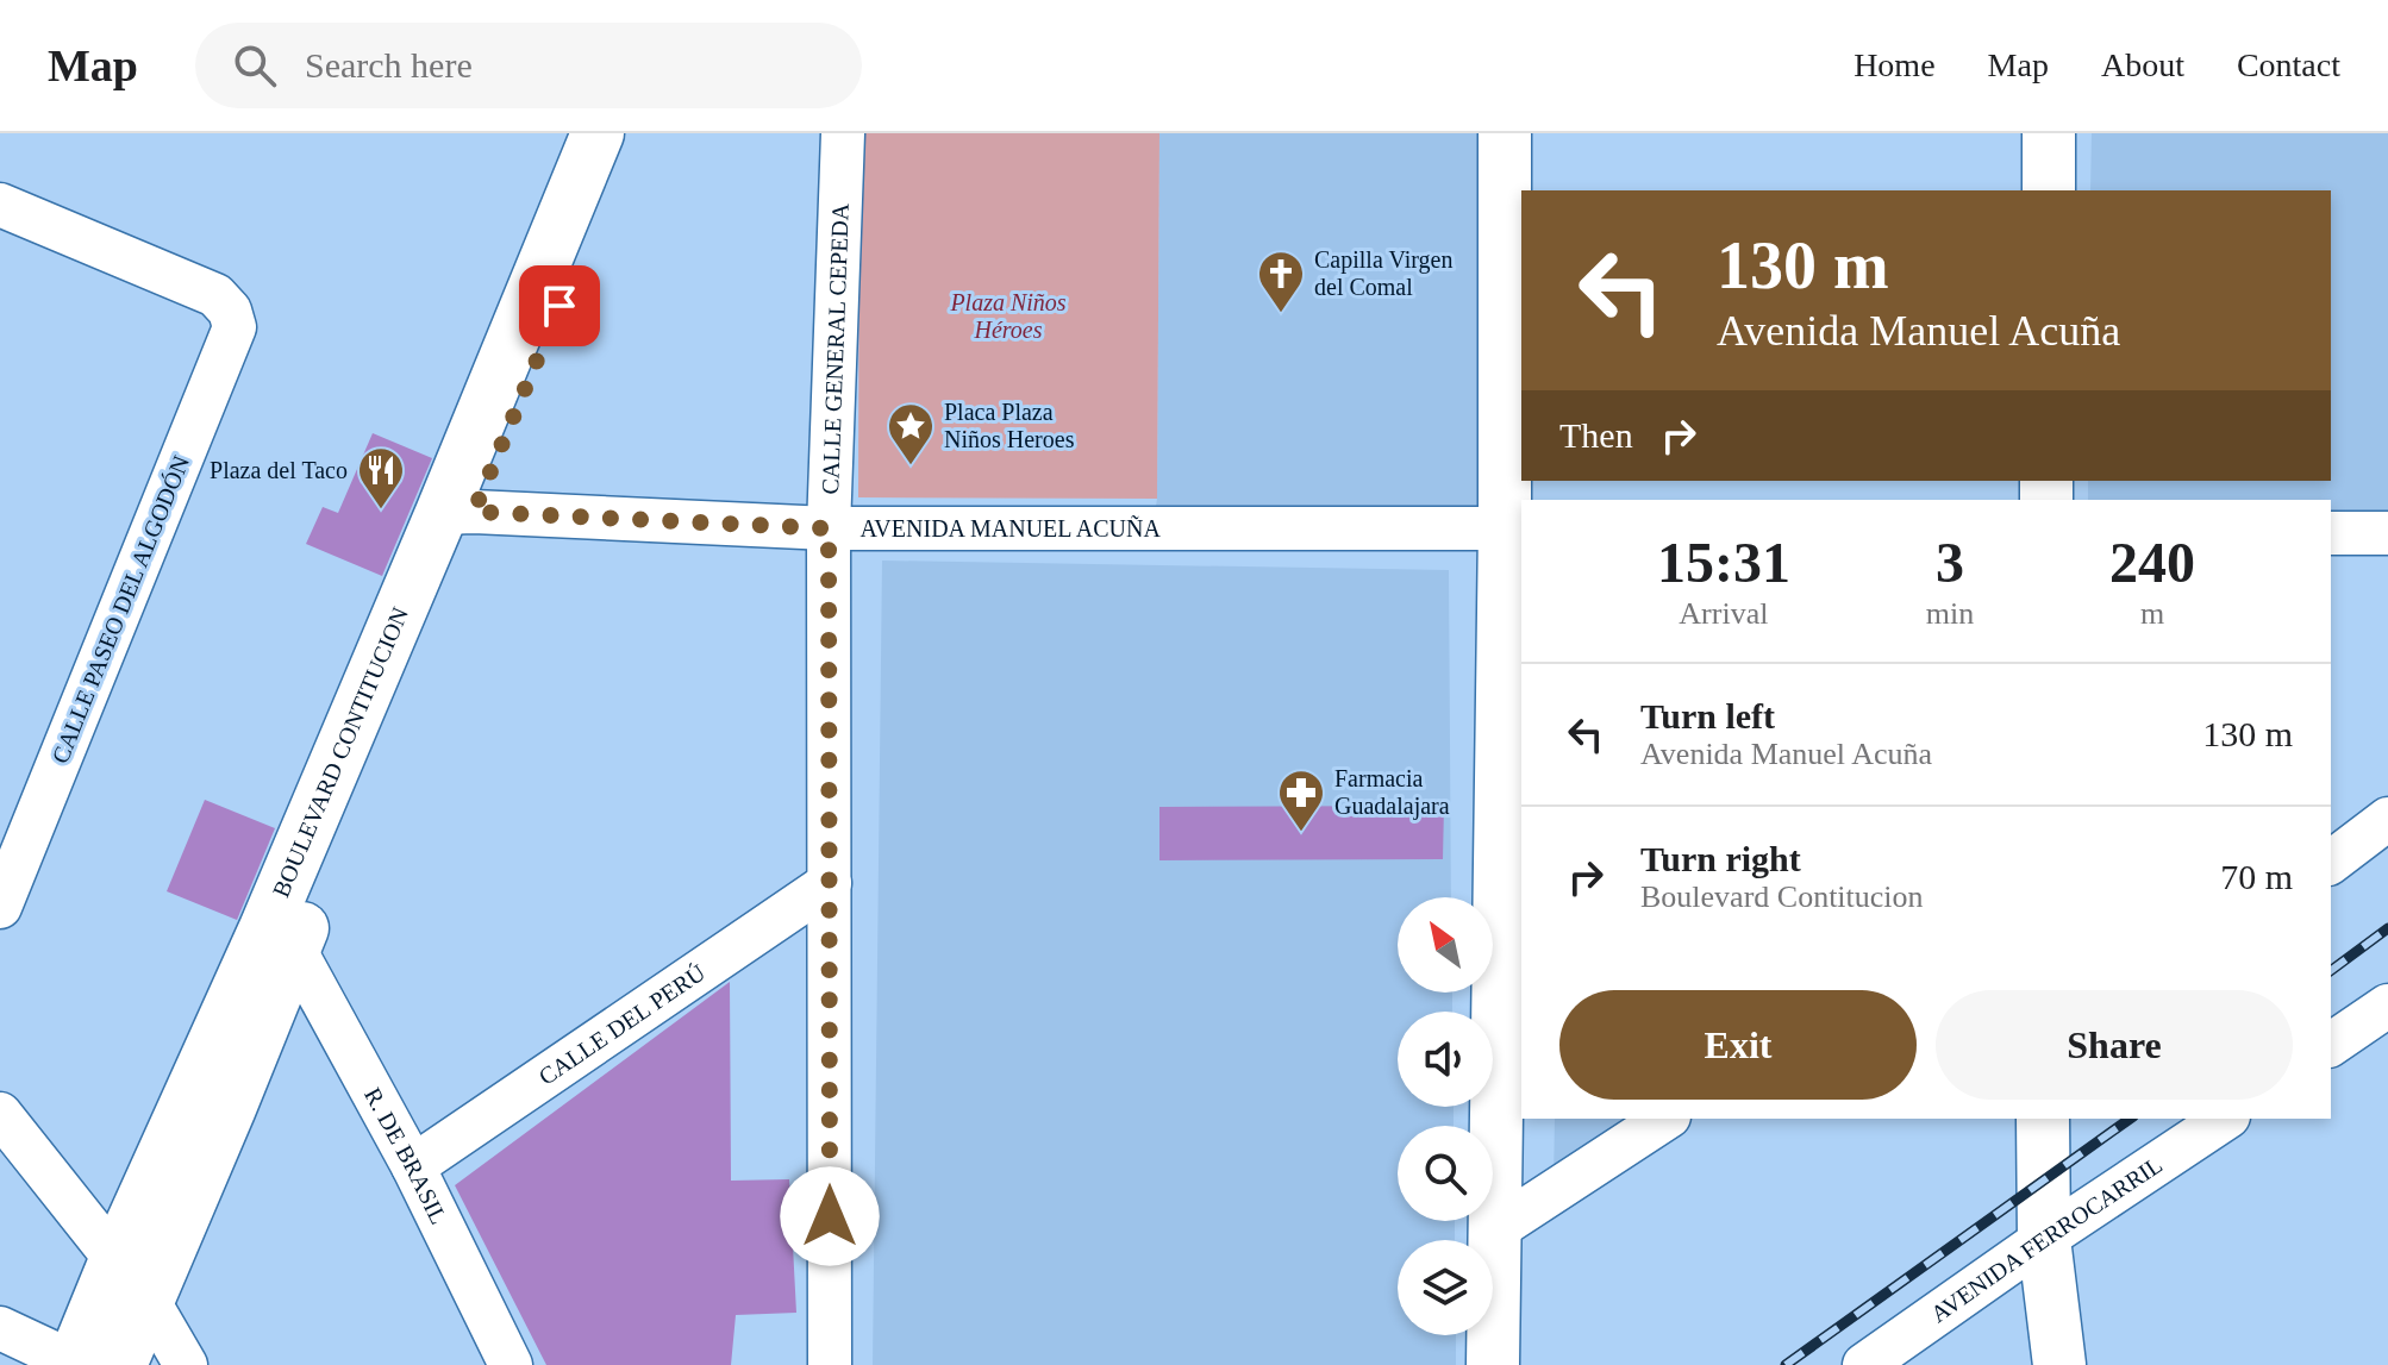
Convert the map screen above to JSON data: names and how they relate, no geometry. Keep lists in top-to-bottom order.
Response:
{
  "streets": {
    "street": [
      "CALLE GENERAL CEPEDA",
      "AVENIDA MANUEL ACUÑA",
      "CALLE PASEO DEL ALGODÓN",
      "BOULEVARD CONTITUCION",
      "CALLE DEL PERÚ",
      "R. DE BRASIL",
      "AVENIDA FERROCARRIL"
    ]
  },
  "crossings": [
    ["CALLE GENERAL CEPEDA", "AVENIDA MANUEL ACUÑA"],
    ["CALLE GENERAL CEPEDA", "CALLE DEL PERÚ"],
    ["AVENIDA MANUEL ACUÑA", "BOULEVARD CONTITUCION"],
    ["BOULEVARD CONTITUCION", "R. DE BRASIL"],
    ["CALLE DEL PERÚ", "R. DE BRASIL"]
  ],
  "parks": ["Plaza Niños Héroes"],
  "places": {
    "church": ["Capilla Virgen del Comal"],
    "place": ["Placa Plaza Niños Heroes"],
    "restaurant": ["Plaza del Taco"],
    "pharmacy": ["Farmacia Guadalajara"]
  },
  "north": "top left",
  "page": {
    "header": "Map",
    "search": "Search here",
    "nav": [
      "Home",
      "Map",
      "About",
      "Contact"
    ],
    "turn": ["130 m", "Avenida Manuel Acuña"],
    "then": "Then",
    "eta": [
      "15:31",
      "Arrival",
      "3",
      "min",
      "240",
      "m"
    ],
    "list": [
      {
        "name": "Turn left",
        "note": "Avenida Manuel Acuña",
        "value": "130 m"
      },
      {
        "name": "Turn right",
        "note": "Boulevard Contitucion",
        "value": "70 m"
      }
    ],
    "buttons": ["Exit", "Share"]
  }
}
